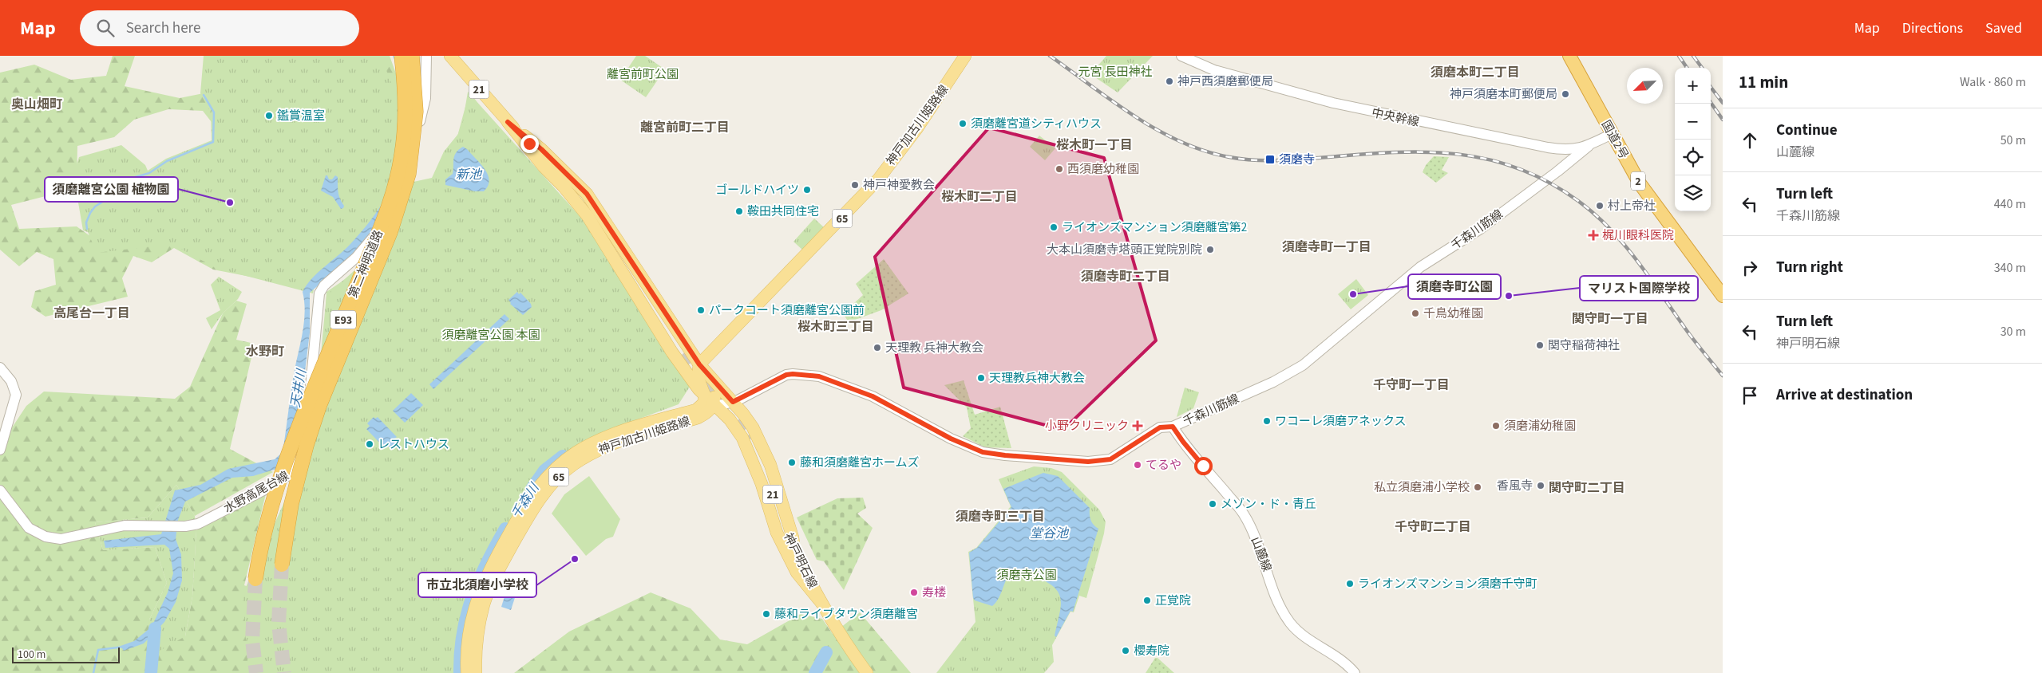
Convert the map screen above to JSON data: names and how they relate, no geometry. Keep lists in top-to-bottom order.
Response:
{
  "streets": {
    "highway": [
      "国道2号",
      "2",
      "第二神明道路",
      "E93"
    ],
    "main road": [
      "21",
      "神戸加古川姫路線",
      "65",
      "神戸明石線"
    ],
    "street": [
      "中央幹線",
      "千森川筋線",
      "水野高尾台線",
      "山麓線"
    ]
  },
  "crossings": [
    ["中央幹線", "国道2号"],
    ["中央幹線", "千森川筋線"],
    ["神戸加古川姫路線", "千森川筋線"],
    ["千森川筋線", "山麓線"]
  ],
  "districts": [
    "須磨本町二丁目",
    "奥山畑町",
    "離宮前町二丁目",
    "桜木町一丁目",
    "桜木町二丁目",
    "須磨寺町一丁目",
    "須磨寺町二丁目",
    "高尾台一丁目",
    "関守町一丁目",
    "桜木町三丁目",
    "水野町",
    "千守町一丁目",
    "関守町二丁目",
    "須磨寺町三丁目",
    "千守町二丁目"
  ],
  "water": [
    "新池",
    "天井川",
    "千森川",
    "堂谷池"
  ],
  "parks": [
    "元宮 長田神社",
    "離宮前町公園",
    "須磨離宮公園 本園",
    "須磨寺公園"
  ],
  "places": {
    "other": [
      "神戸西須磨郵便局",
      "神戸須磨本町郵便局",
      "鑑賞温室",
      "須磨離宮道シティハウス",
      "西須磨幼稚園",
      "神戸神愛教会",
      "ゴールドハイツ",
      "須磨離宮公園 植物園",
      "村上帝社",
      "鞍田共同住宅",
      "ライオンズマンション須磨離宮第2",
      "大本山須磨寺塔頭正覚院別院",
      "須磨寺町公園",
      "マリスト国際学校",
      "パークコート須磨離宮公園前",
      "千鳥幼稚園",
      "関守稲荷神社",
      "天理教 兵神大教会",
      "天理教兵神大教会",
      "ワコーレ須磨アネックス",
      "須磨浦幼稚園",
      "レストハウス",
      "藤和須磨離宮ホームズ",
      "てるや",
      "香風寺",
      "私立須磨浦小学校",
      "メゾン・ド・青丘",
      "市立北須磨小学校",
      "ライオンズマンション須磨千守町",
      "寿楼",
      "正覚院",
      "藤和ライブタウン須磨離宮",
      "櫻寿院"
    ],
    "transit": ["須磨寺"],
    "health": ["梶川眼科医院", "小野クリニック"]
  },
  "scale_bar": "100 m",
  "north": "bottom left",
  "page": {
    "header": "Map",
    "search": "Search here",
    "nav": ["Map", "Directions", "Saved"],
    "heading": ["11 min", "Walk · 860 m"],
    "map_buttons": ["+", "−"],
    "list": [
      ["Continue", "山麓線", "50 m"],
      ["Turn left", "千森川筋線", "440 m"],
      ["Turn right", "340 m"],
      ["Turn left", "神戸明石線", "30 m"],
      "Arrive at destination"
    ],
    "scale": "100 m"
  }
}
